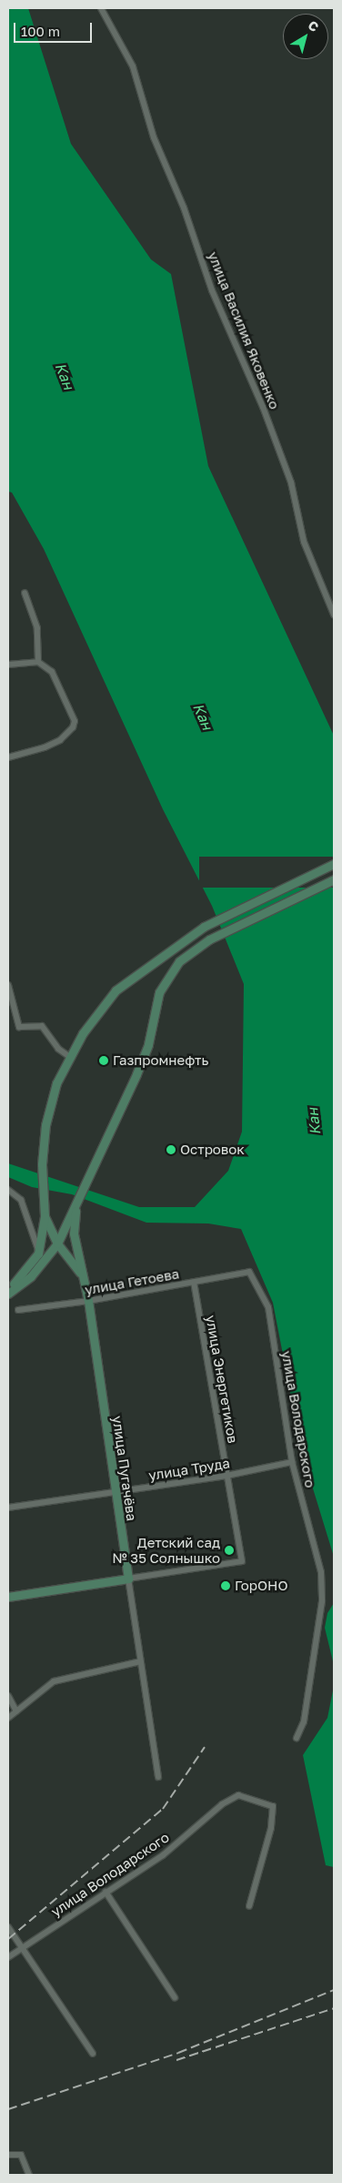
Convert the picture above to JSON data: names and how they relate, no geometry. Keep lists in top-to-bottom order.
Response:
{
  "streets": {
    "main road": ["улица Пугачёва"],
    "street": [
      "улица Василия Яковенко",
      "улица Гетоева",
      "улица Энергетиков",
      "улица Володарского",
      "улица Труда"
    ]
  },
  "crossings": [
    ["улица Гетоева", "улица Энергетиков"],
    ["улица Гетоева", "улица Володарского"],
    ["улица Гетоева", "улица Пугачёва"],
    ["улица Энергетиков", "улица Пугачёва"],
    ["улица Энергетиков", "улица Труда"],
    ["улица Володарского", "улица Труда"],
    ["улица Пугачёва", "улица Труда"]
  ],
  "water": ["Кан"],
  "places": [
    "Газпромнефть",
    "Островок",
    "Детский сад № 35 Солнышко",
    "ГорОНО"
  ],
  "scale_bar": "100 m",
  "north": "top right"
}
